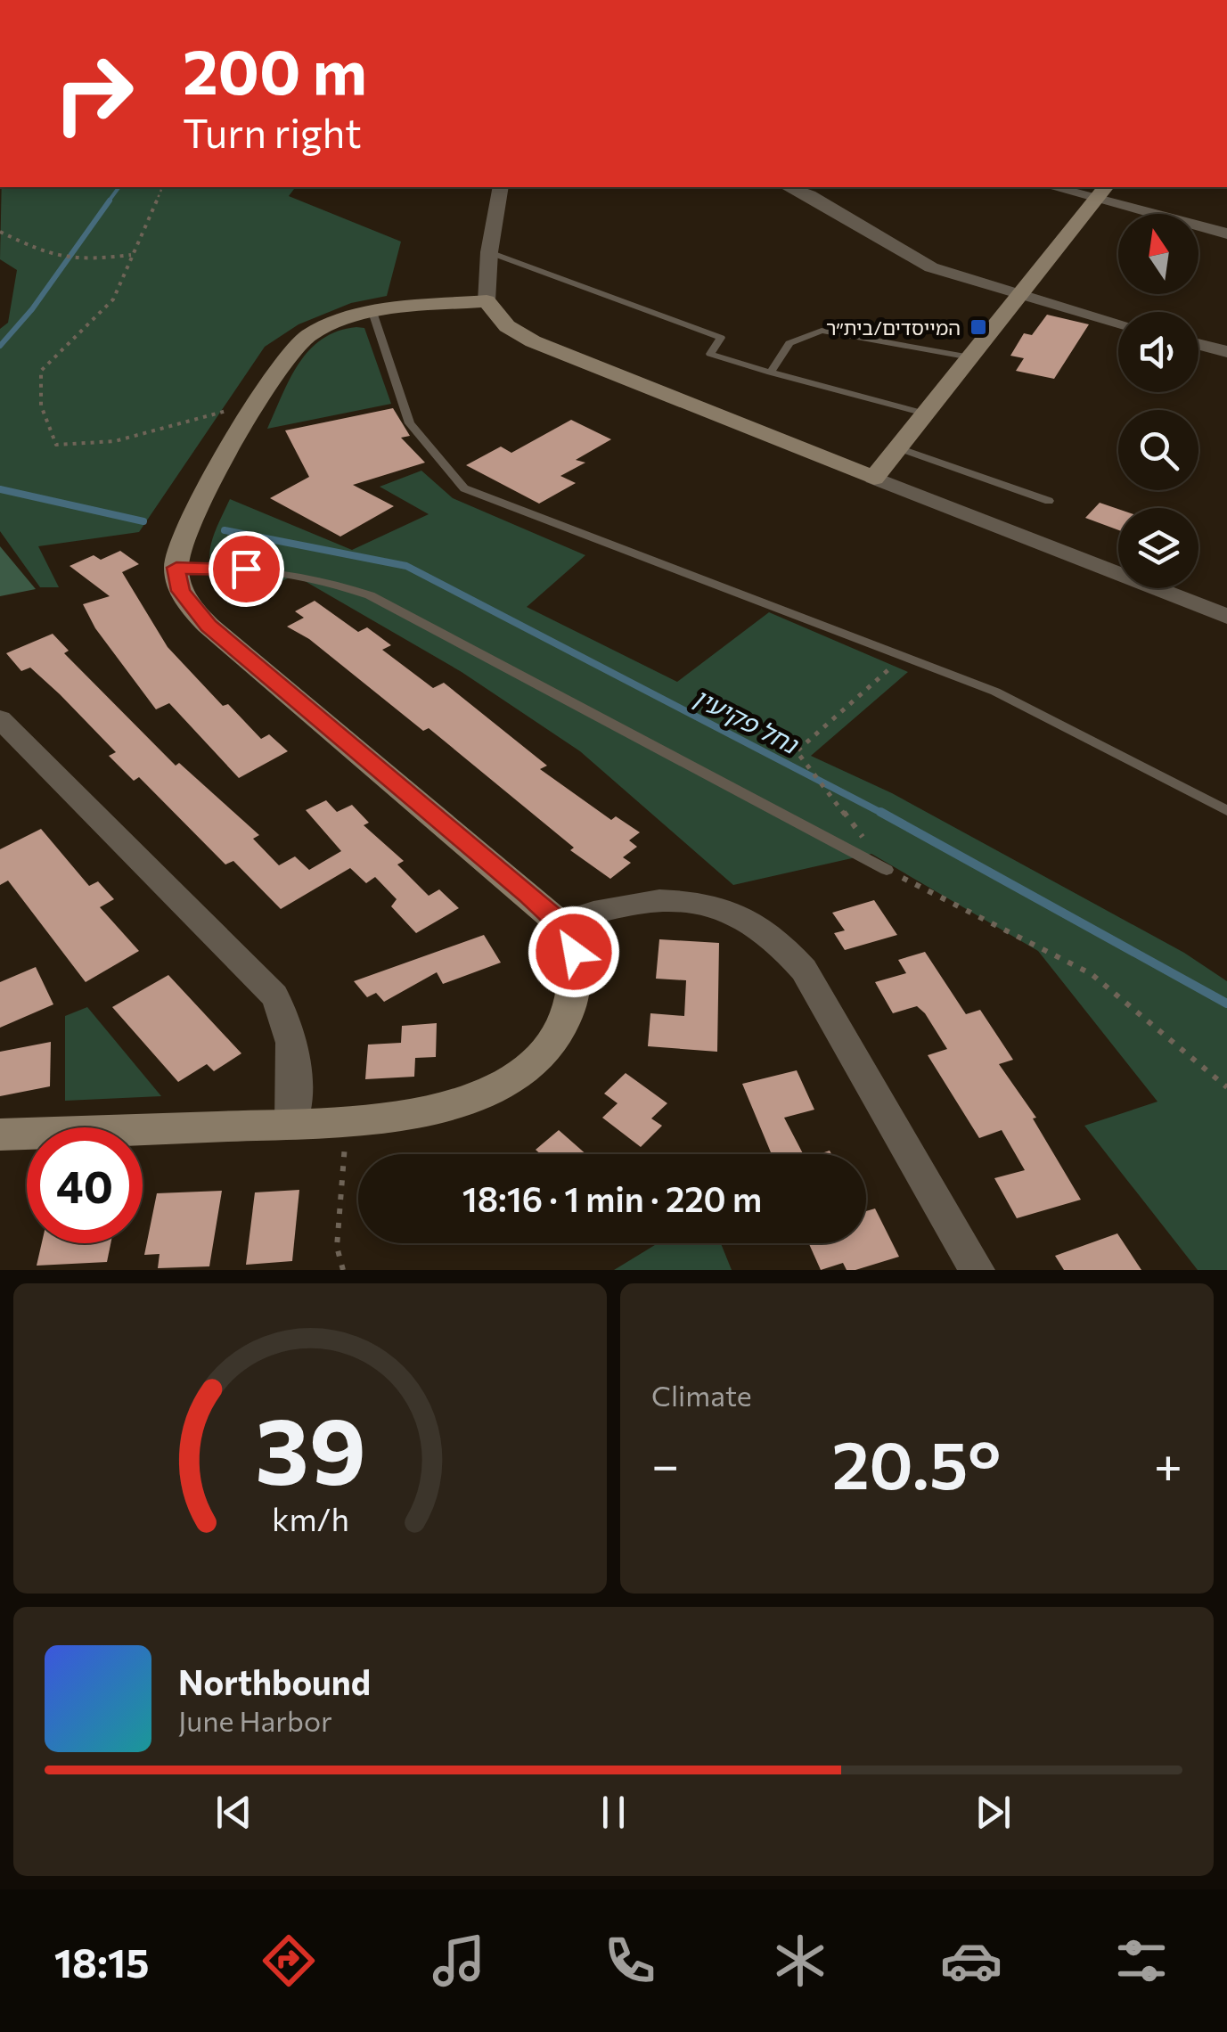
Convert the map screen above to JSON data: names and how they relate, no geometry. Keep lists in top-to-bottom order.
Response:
{
  "water": ["נחל פקיעין"],
  "places": {
    "transit": ["המייסדים/בית״ר"]
  },
  "north": "top",
  "page": {
    "turn": ["200 m", "Turn right"],
    "limit": "40",
    "trip": "18:16 · 1 min · 220 m",
    "tile": "Climate",
    "heat": ["−", "20.5°", "+"],
    "song": ["Northbound", "June Harbor"],
    "tabs": "18:15",
    "gauge": ["39", "km/h"]
  }
}
